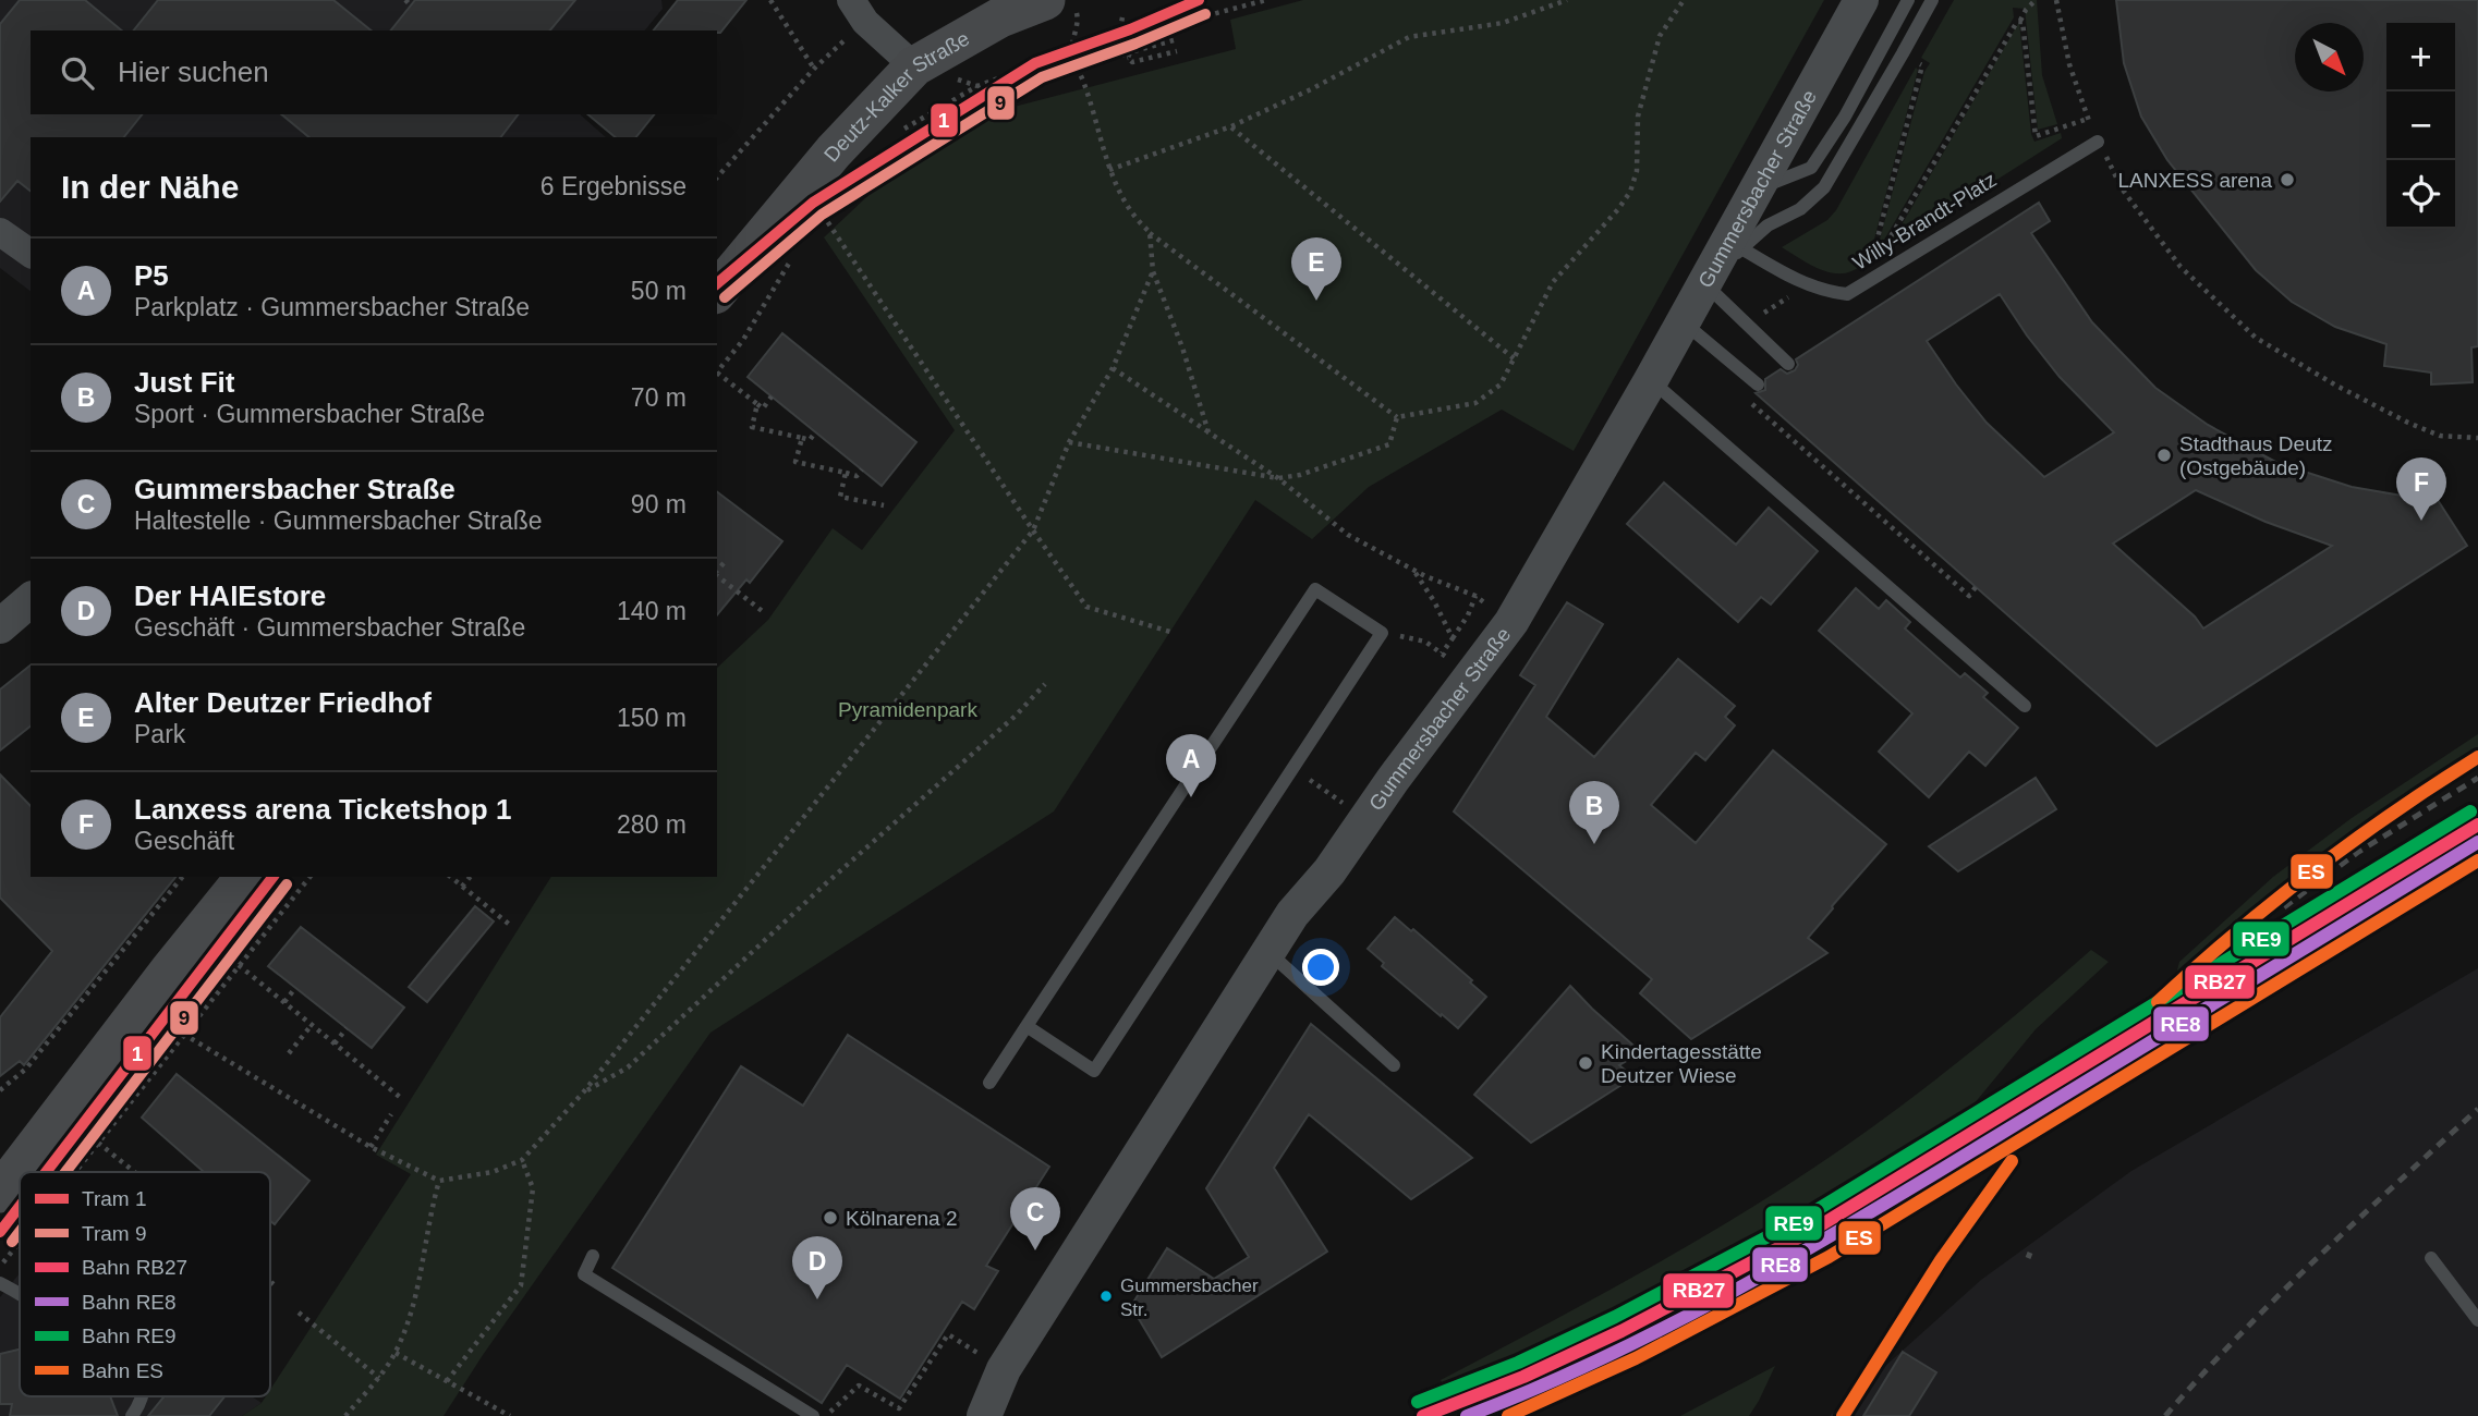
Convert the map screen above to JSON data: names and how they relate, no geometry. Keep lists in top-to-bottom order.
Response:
{
  "streets": {
    "main road": ["Deutz-Kalker Straße"],
    "street": ["Gummersbacher Straße"],
    "lane": ["Willy-Brandt-Platz"]
  },
  "crossings": [
    ["Gummersbacher Straße", "Willy-Brandt-Platz"]
  ],
  "parks": ["Pyramidenpark"],
  "places": [
    "LANXESS arena",
    "Stadthaus Deutz (Ostgebäude)",
    "Kindertagesstätte Deutzer Wiese",
    "Kölnarena 2",
    "Gummersbacher Str."
  ],
  "lines": [
    "tram line 1",
    "tram line 9",
    "rail line ES",
    "rail line RE9",
    "rail line RB27",
    "rail line RE8"
  ],
  "legend": [
    "Tram 1",
    "Tram 9",
    "Bahn RB27",
    "Bahn RE8",
    "Bahn RE9",
    "Bahn ES"
  ],
  "north": "bottom right",
  "page": {
    "map_buttons": ["+", "−"],
    "search": "Hier suchen",
    "heading": ["In der Nähe", "6 Ergebnisse"],
    "list": [
      {
        "mark": "A",
        "name": "P5",
        "note": "Parkplatz · Gummersbacher Straße",
        "value": "50 m"
      },
      {
        "mark": "B",
        "name": "Just Fit",
        "note": "Sport · Gummersbacher Straße",
        "value": "70 m"
      },
      {
        "mark": "C",
        "name": "Gummersbacher Straße",
        "note": "Haltestelle · Gummersbacher Straße",
        "value": "90 m"
      },
      {
        "mark": "D",
        "name": "Der HAIEstore",
        "note": "Geschäft · Gummersbacher Straße",
        "value": "140 m"
      },
      {
        "mark": "E",
        "name": "Alter Deutzer Friedhof",
        "note": "Park",
        "value": "150 m"
      },
      {
        "mark": "F",
        "name": "Lanxess arena Ticketshop 1",
        "note": "Geschäft",
        "value": "280 m"
      }
    ],
    "pins": [
      "E",
      "F",
      "A",
      "B",
      "C",
      "D"
    ]
  }
}
